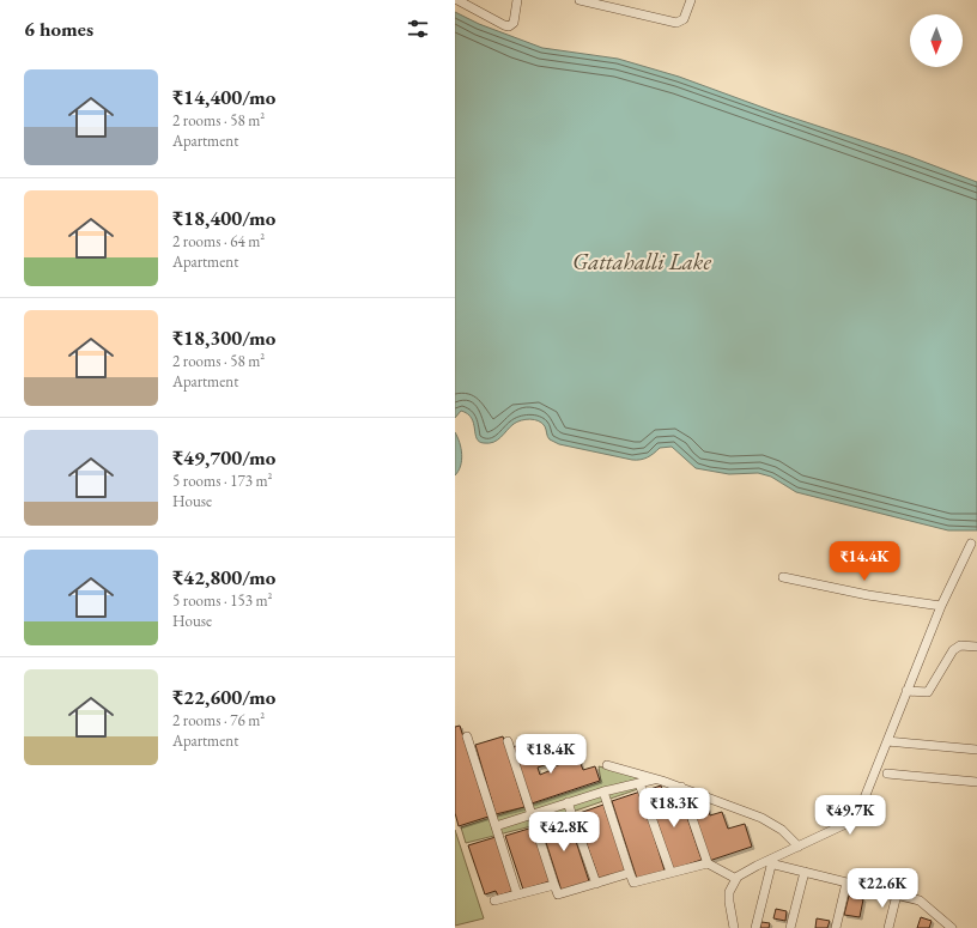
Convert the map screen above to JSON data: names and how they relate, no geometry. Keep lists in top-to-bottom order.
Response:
{
  "water": ["Gattahalli Lake"],
  "north": "bottom",
  "page": {
    "heading": "6 homes",
    "list": [
      {
        "name": "₹14,400/mo",
        "note": "2 rooms · 58 m² · Apartment"
      },
      {
        "name": "₹18,400/mo",
        "note": "2 rooms · 64 m² · Apartment"
      },
      {
        "name": "₹18,300/mo",
        "note": "2 rooms · 58 m² · Apartment"
      },
      {
        "name": "₹49,700/mo",
        "note": "5 rooms · 173 m² · House"
      },
      {
        "name": "₹42,800/mo",
        "note": "5 rooms · 153 m² · House"
      },
      {
        "name": "₹22,600/mo",
        "note": "2 rooms · 76 m² · Apartment"
      }
    ],
    "price": [
      "₹14.4K",
      "₹18.4K",
      "₹18.3K",
      "₹49.7K",
      "₹42.8K",
      "₹22.6K"
    ]
  }
}
